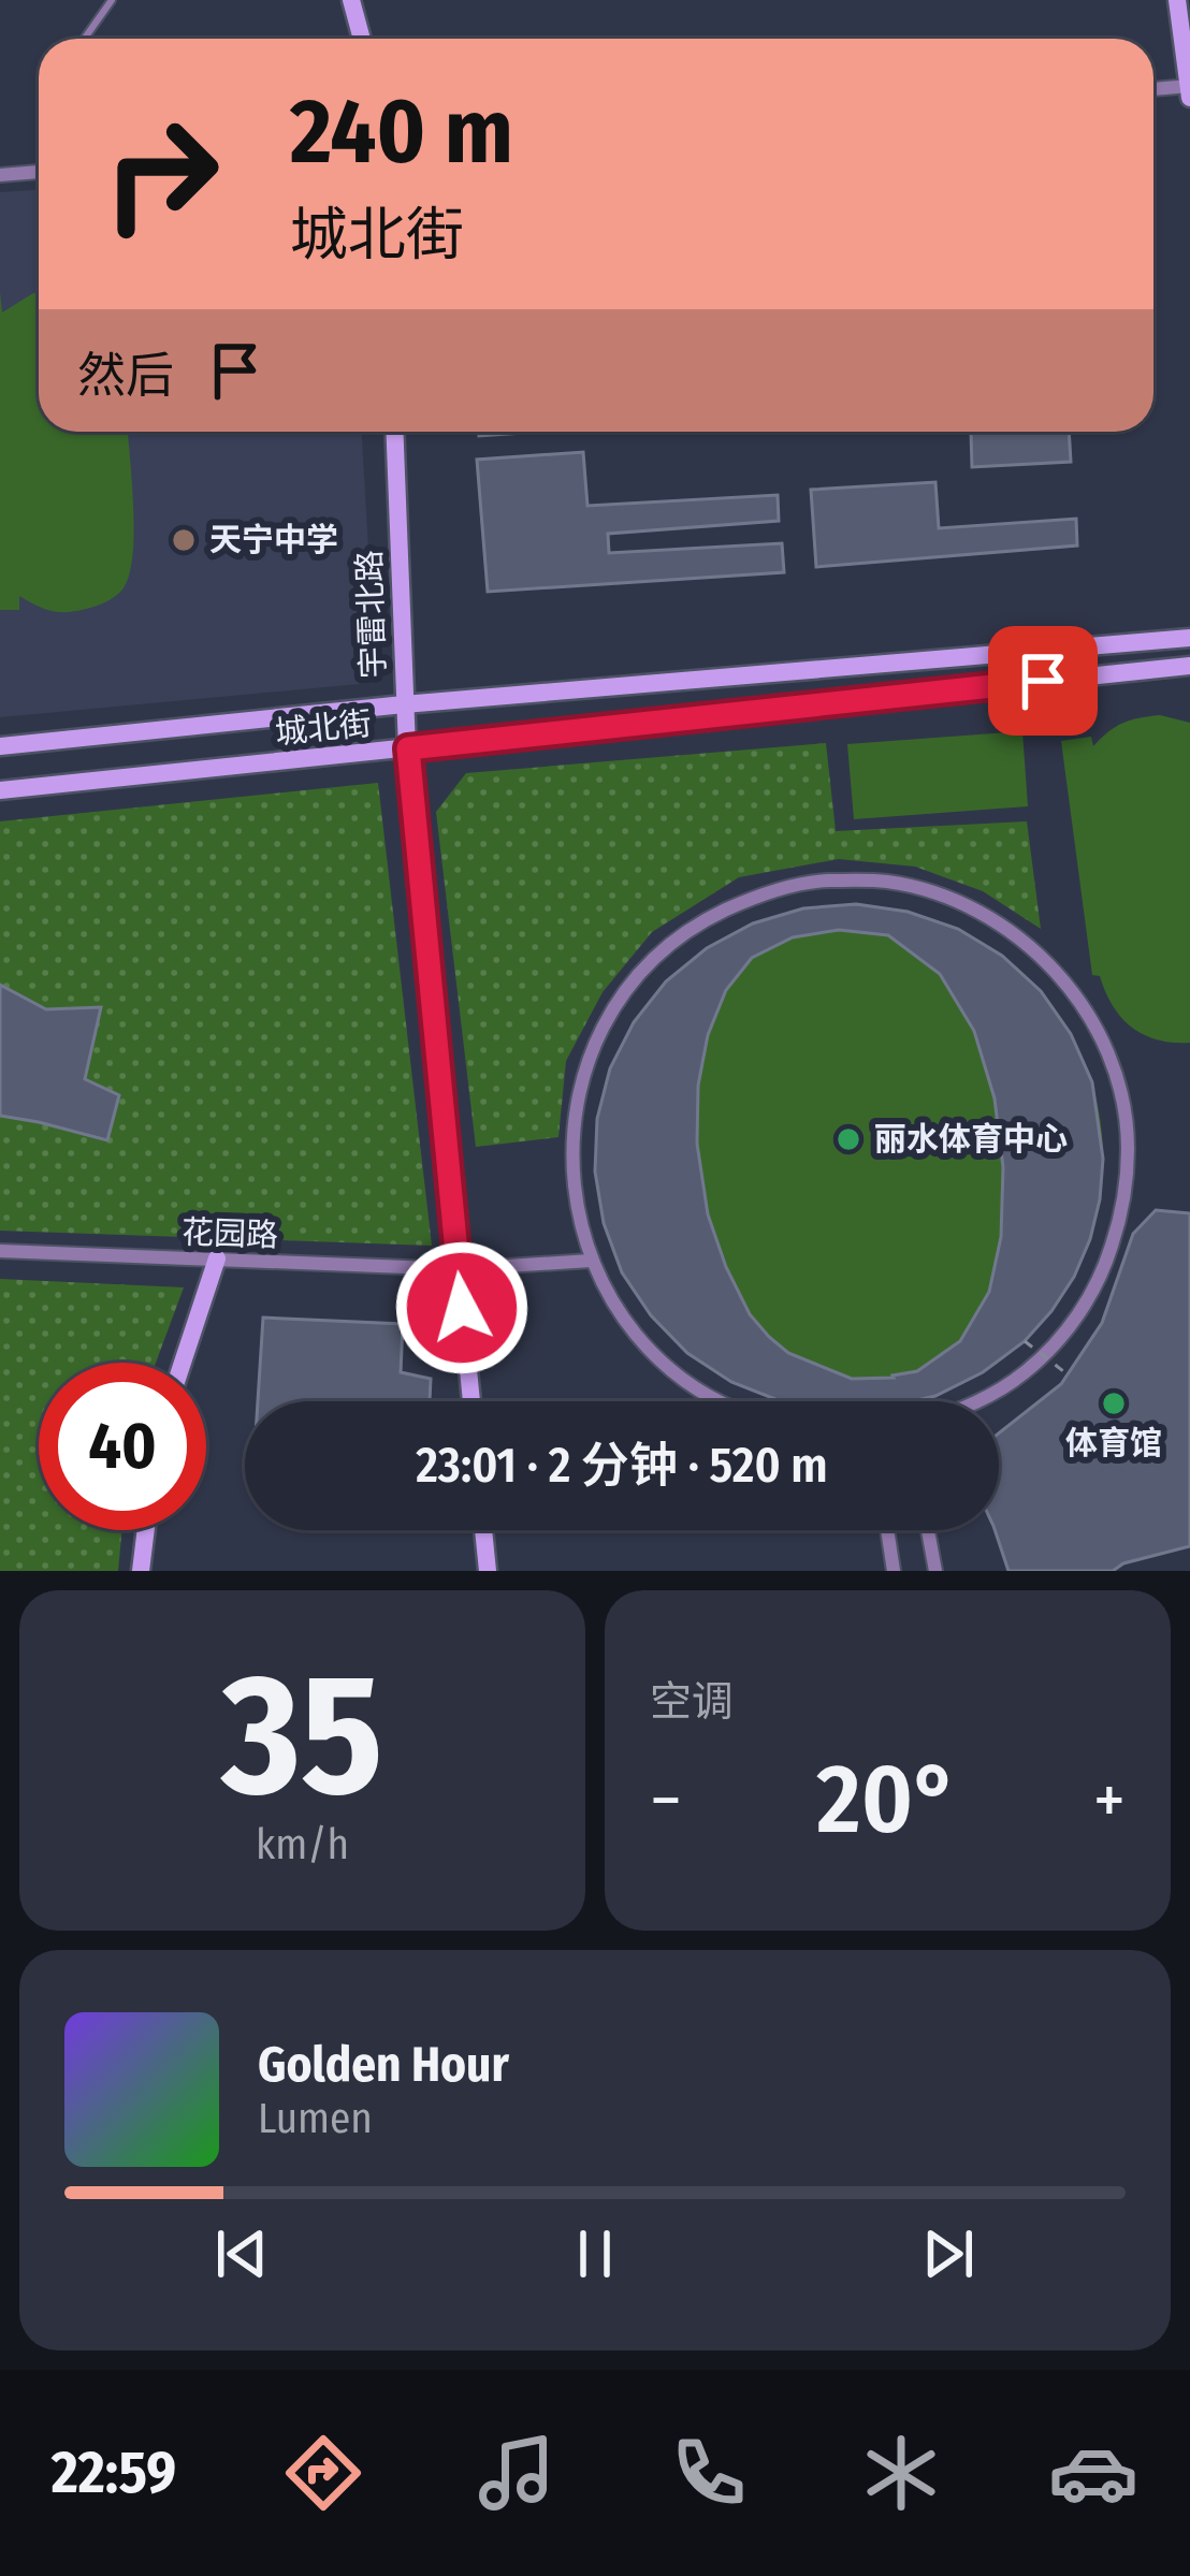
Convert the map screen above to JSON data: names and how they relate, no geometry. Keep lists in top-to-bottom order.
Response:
{
  "streets": {
    "main road": ["宇雷北路", "城北街"],
    "street": ["花园路"]
  },
  "crossings": [
    ["宇雷北路", "城北街"],
    ["宇雷北路", "花园路"]
  ],
  "places": ["天宁中学", "丽水体育中心", "体育馆"],
  "page": {
    "turn": ["240 m", "城北街"],
    "then": "然后",
    "limit": "40",
    "trip": "23:01 · 2 分钟 · 520 m",
    "tile": [
      ["35", "km/h"],
      "空调"
    ],
    "heat": ["−", "20°", "+"],
    "song": ["Golden Hour", "Lumen"],
    "tabs": "22:59"
  }
}
